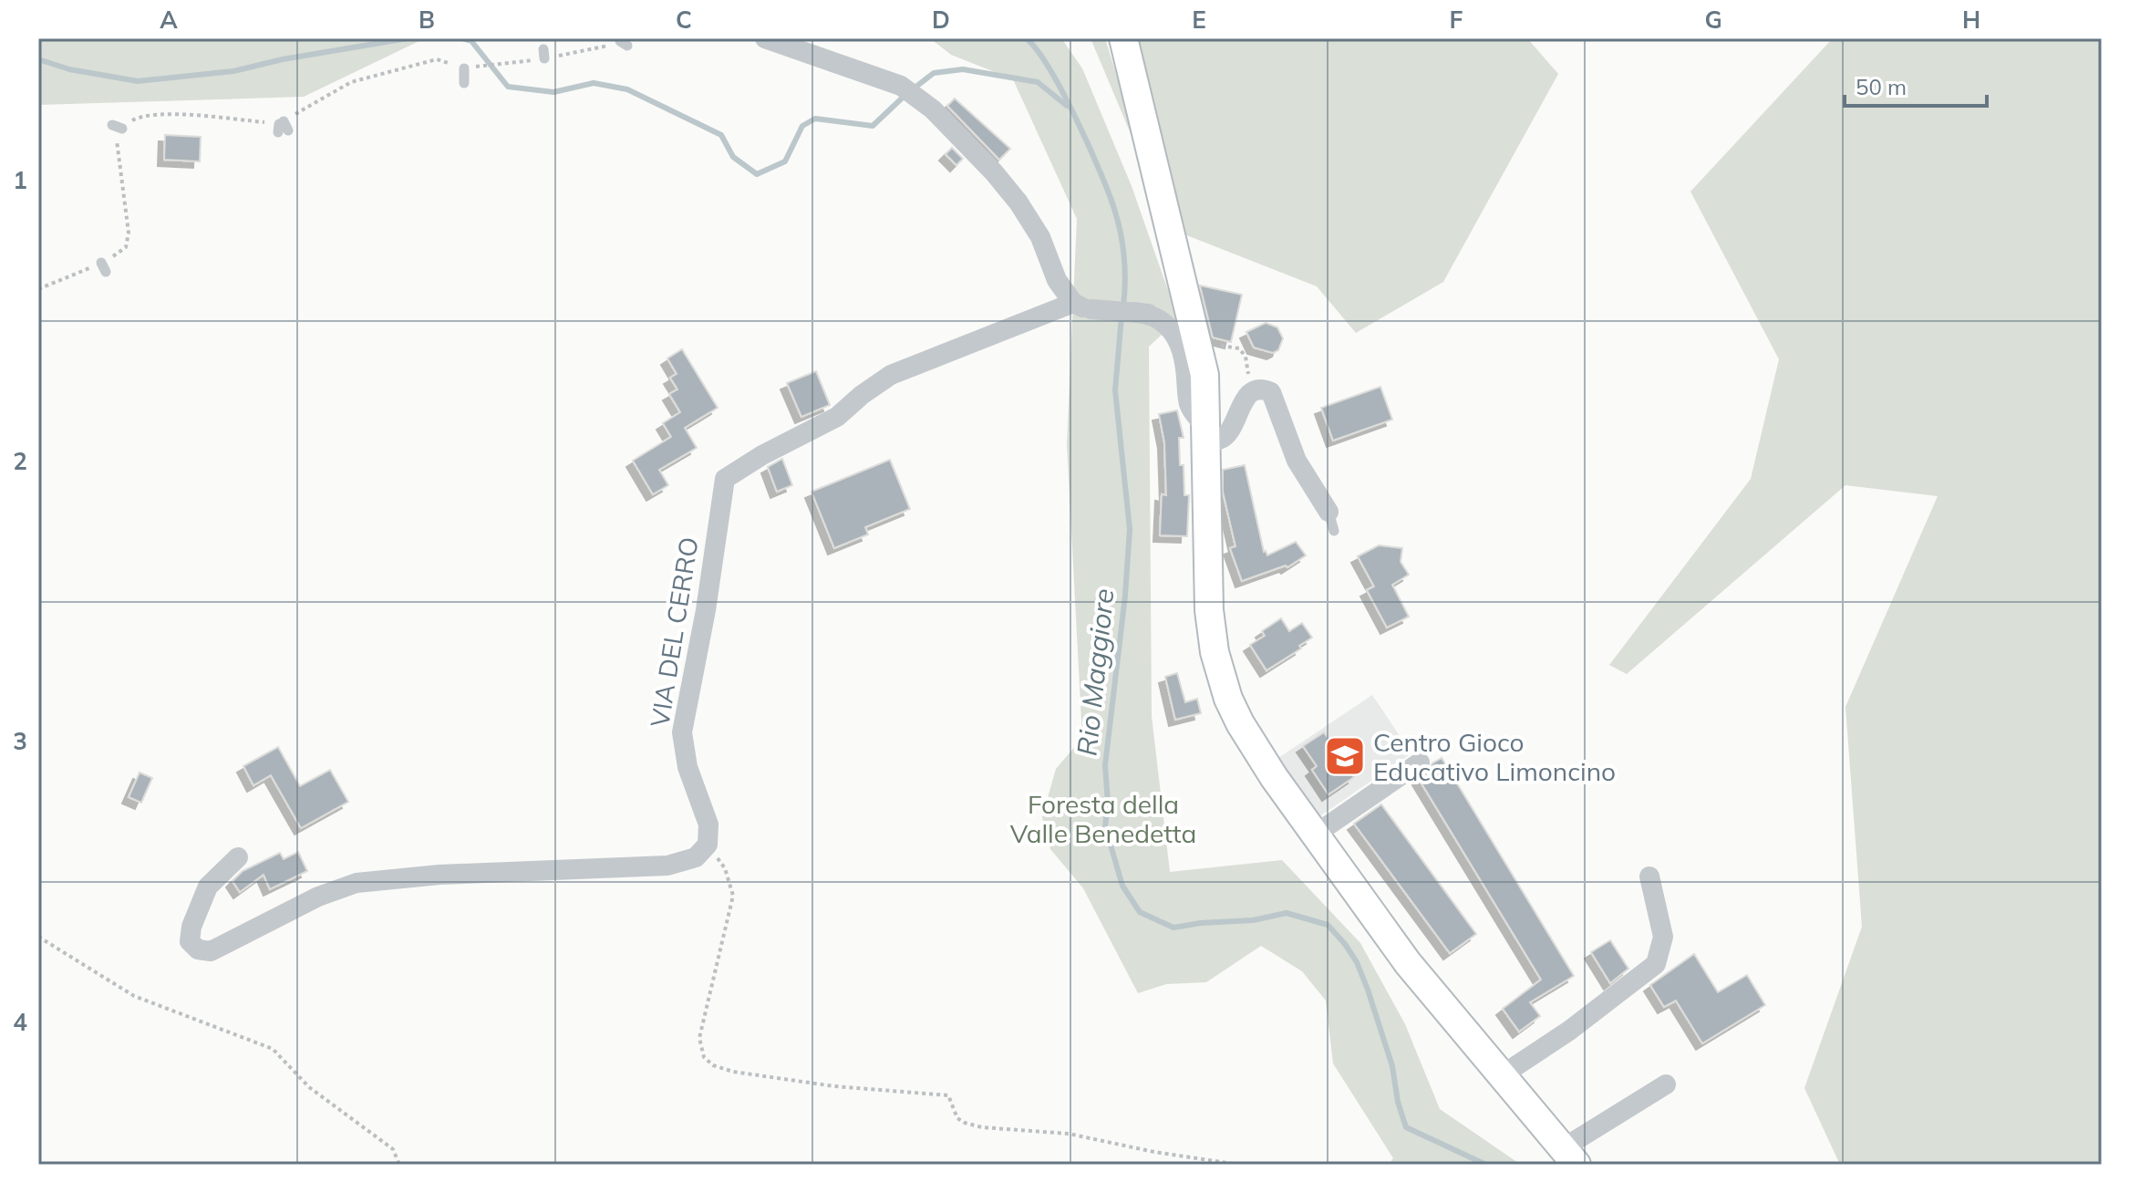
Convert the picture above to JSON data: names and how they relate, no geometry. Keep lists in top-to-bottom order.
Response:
{
  "streets": {
    "street": ["VIA DEL CERRO"]
  },
  "water": ["Rio Maggiore"],
  "parks": ["Foresta della Valle Benedetta"],
  "places": {
    "school or university": ["Centro Gioco Educativo Limoncino"]
  },
  "scale_bar": "50 m",
  "grid": {
    "columns": [
      "A",
      "B",
      "C",
      "D",
      "E",
      "F",
      "G",
      "H"
    ],
    "rows": [
      "1",
      "2",
      "3",
      "4"
    ]
  }
}
